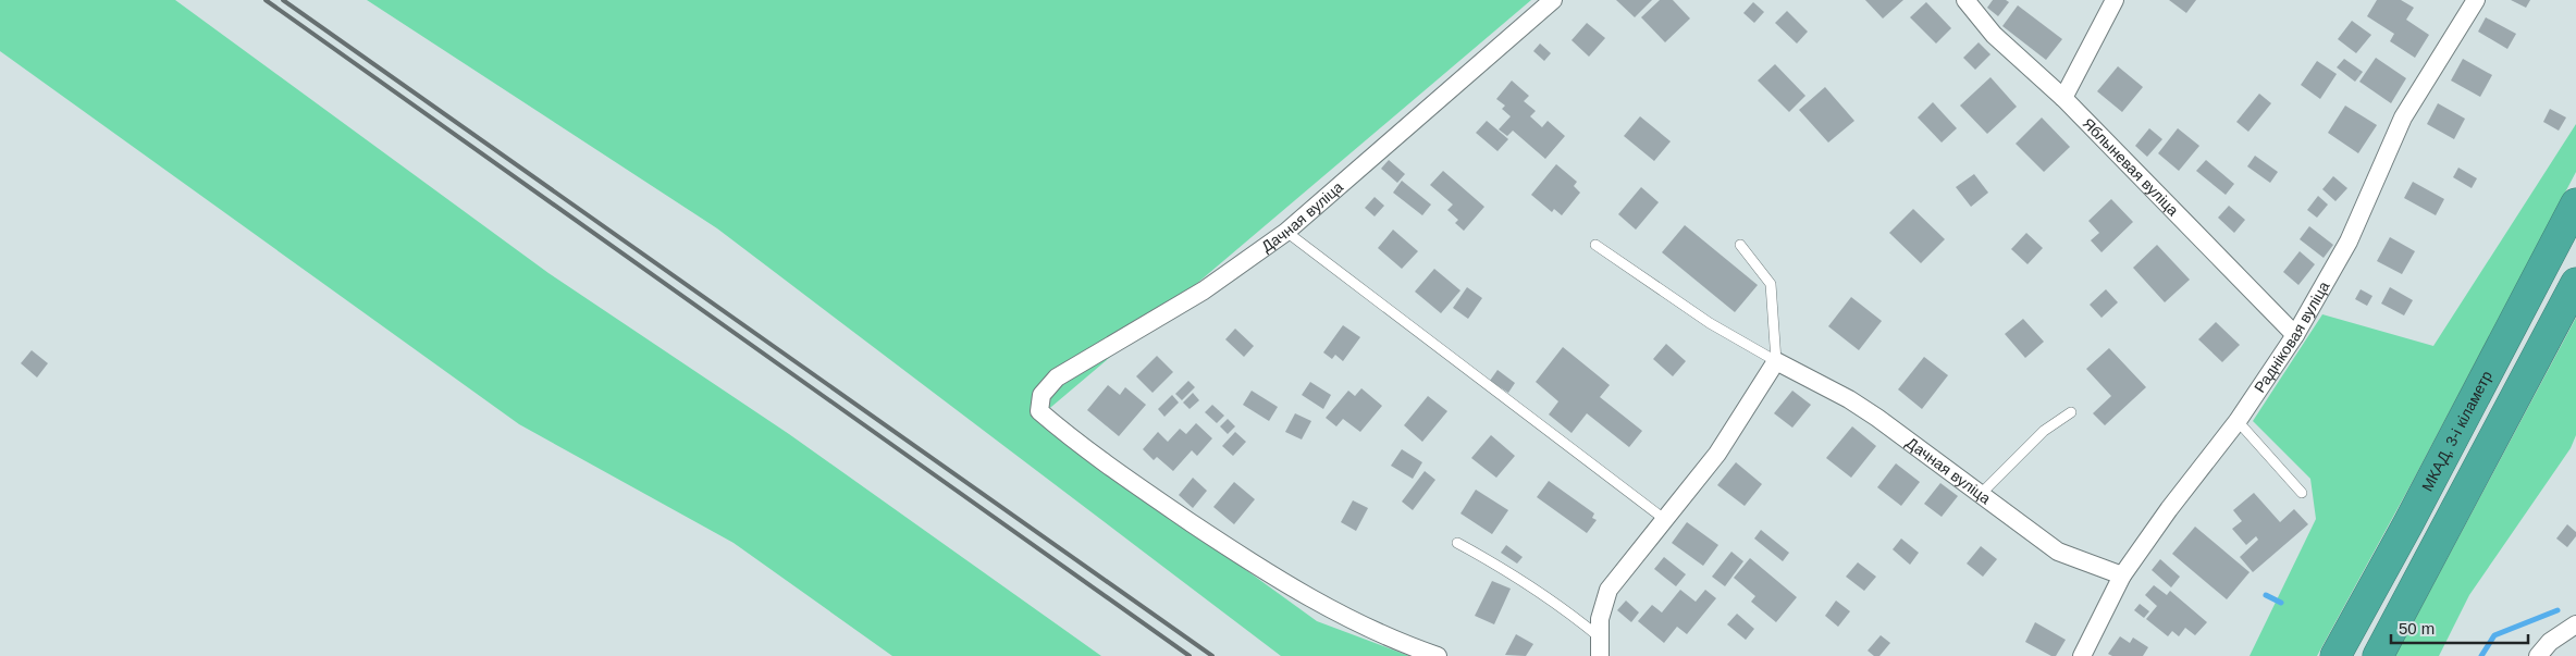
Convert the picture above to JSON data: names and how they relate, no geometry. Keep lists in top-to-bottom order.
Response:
{
  "streets": {
    "highway": ["МКАД, 3-і кіламетр"],
    "street": ["Яблыневая вуліца", "Дачная вуліца", "Радніковая вуліца"]
  },
  "crossings": [
    ["Яблыневая вуліца", "Радніковая вуліца"],
    ["Дачная вуліца", "Радніковая вуліца"]
  ],
  "scale_bar": "50 m"
}
